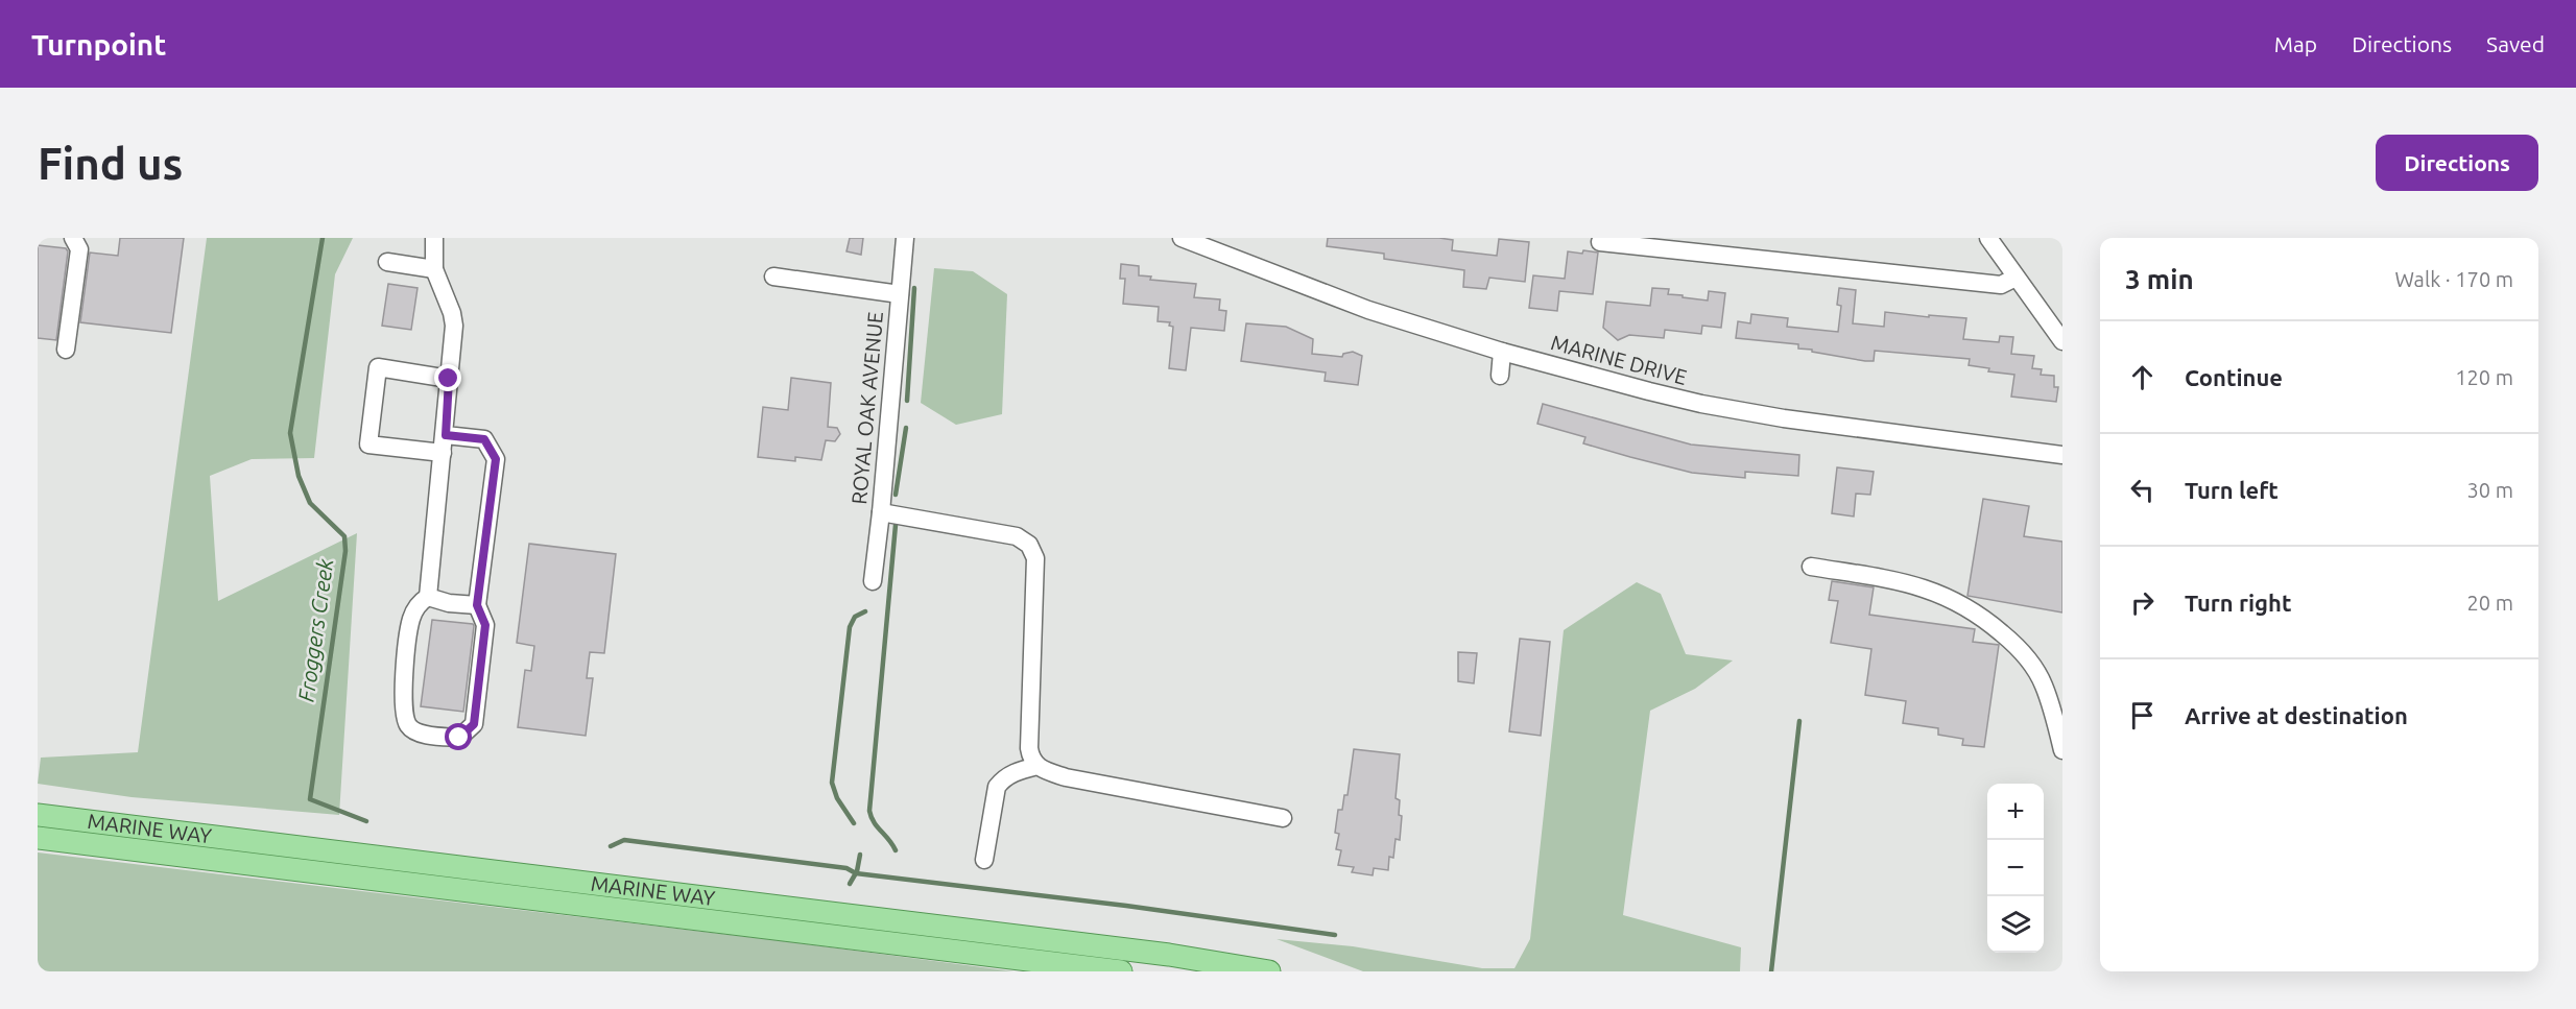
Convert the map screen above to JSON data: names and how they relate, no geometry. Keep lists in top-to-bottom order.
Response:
{
  "streets": {
    "main road": ["MARINE WAY"],
    "street": ["MARINE DRIVE", "ROYAL OAK AVENUE"]
  },
  "water": ["Froggers Creek"],
  "page": {
    "header": "Turnpoint",
    "nav": ["Map", "Directions", "Saved"],
    "buttons": "Directions",
    "title": "Find us",
    "heading": ["3 min", "Walk · 170 m"],
    "list": [
      ["Continue", "120 m"],
      ["Turn left", "30 m"],
      ["Turn right", "20 m"],
      "Arrive at destination"
    ],
    "map_buttons": ["+", "−"]
  }
}
